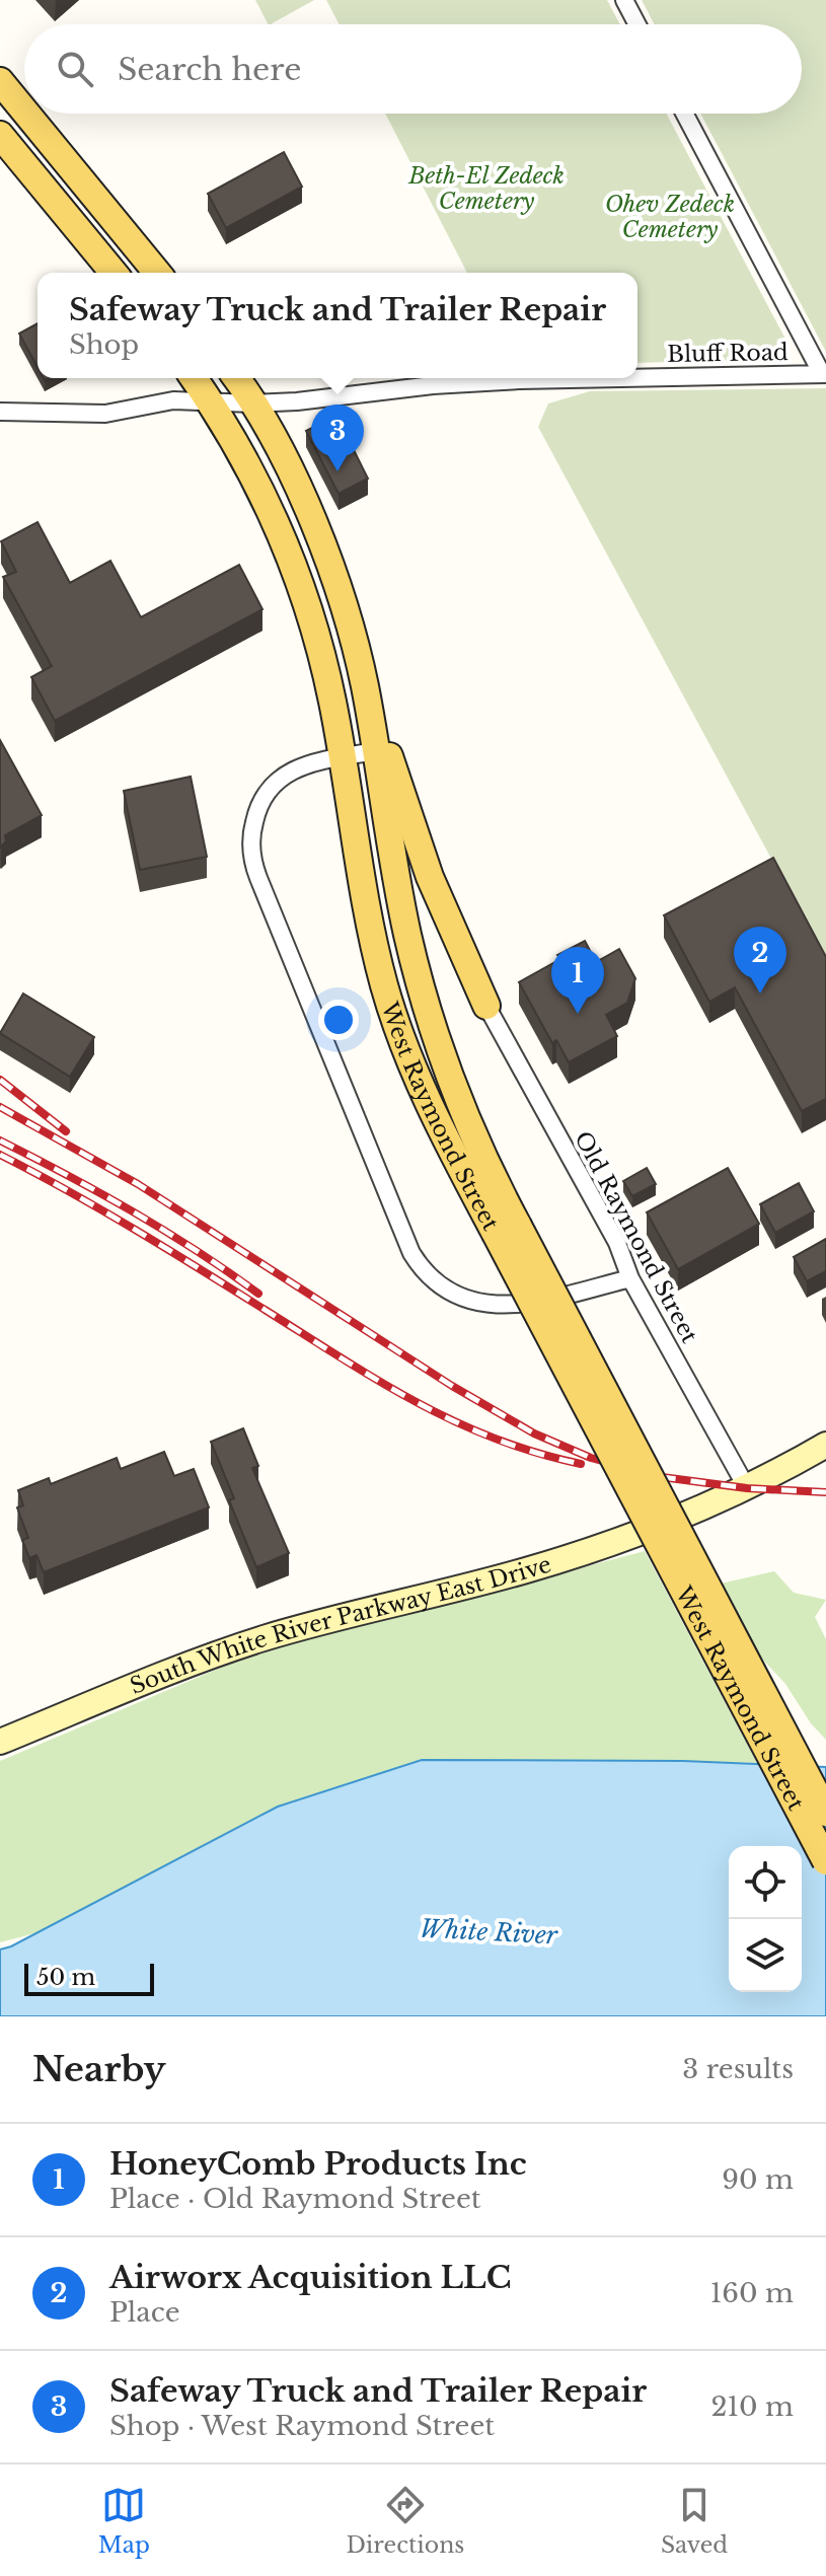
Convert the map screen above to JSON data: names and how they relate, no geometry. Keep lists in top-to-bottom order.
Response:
{
  "streets": {
    "main road": ["West Raymond Street", "South White River Parkway East Drive"],
    "street": ["Bluff Road", "Old Raymond Street"]
  },
  "crossings": [
    ["Bluff Road", "West Raymond Street"],
    ["Old Raymond Street", "South White River Parkway East Drive"]
  ],
  "water": ["White River"],
  "parks": ["Beth-El Zedeck Cemetery", "Ohev Zedeck Cemetery"],
  "scale_bar": "50 m",
  "page": {
    "search": "Search here",
    "popup": ["Safeway Truck and Trailer Repair", "Shop"],
    "pins": ["3", "2", "1"],
    "scale": "50 m",
    "heading": ["Nearby", "3 results"],
    "list": [
      {
        "mark": "1",
        "name": "HoneyComb Products Inc",
        "note": "Place · Old Raymond Street",
        "value": "90 m"
      },
      {
        "mark": "2",
        "name": "Airworx Acquisition LLC",
        "note": "Place",
        "value": "160 m"
      },
      {
        "mark": "3",
        "name": "Safeway Truck and Trailer Repair",
        "note": "Shop · West Raymond Street",
        "value": "210 m"
      }
    ],
    "nav": ["Map", "Directions", "Saved"]
  }
}
